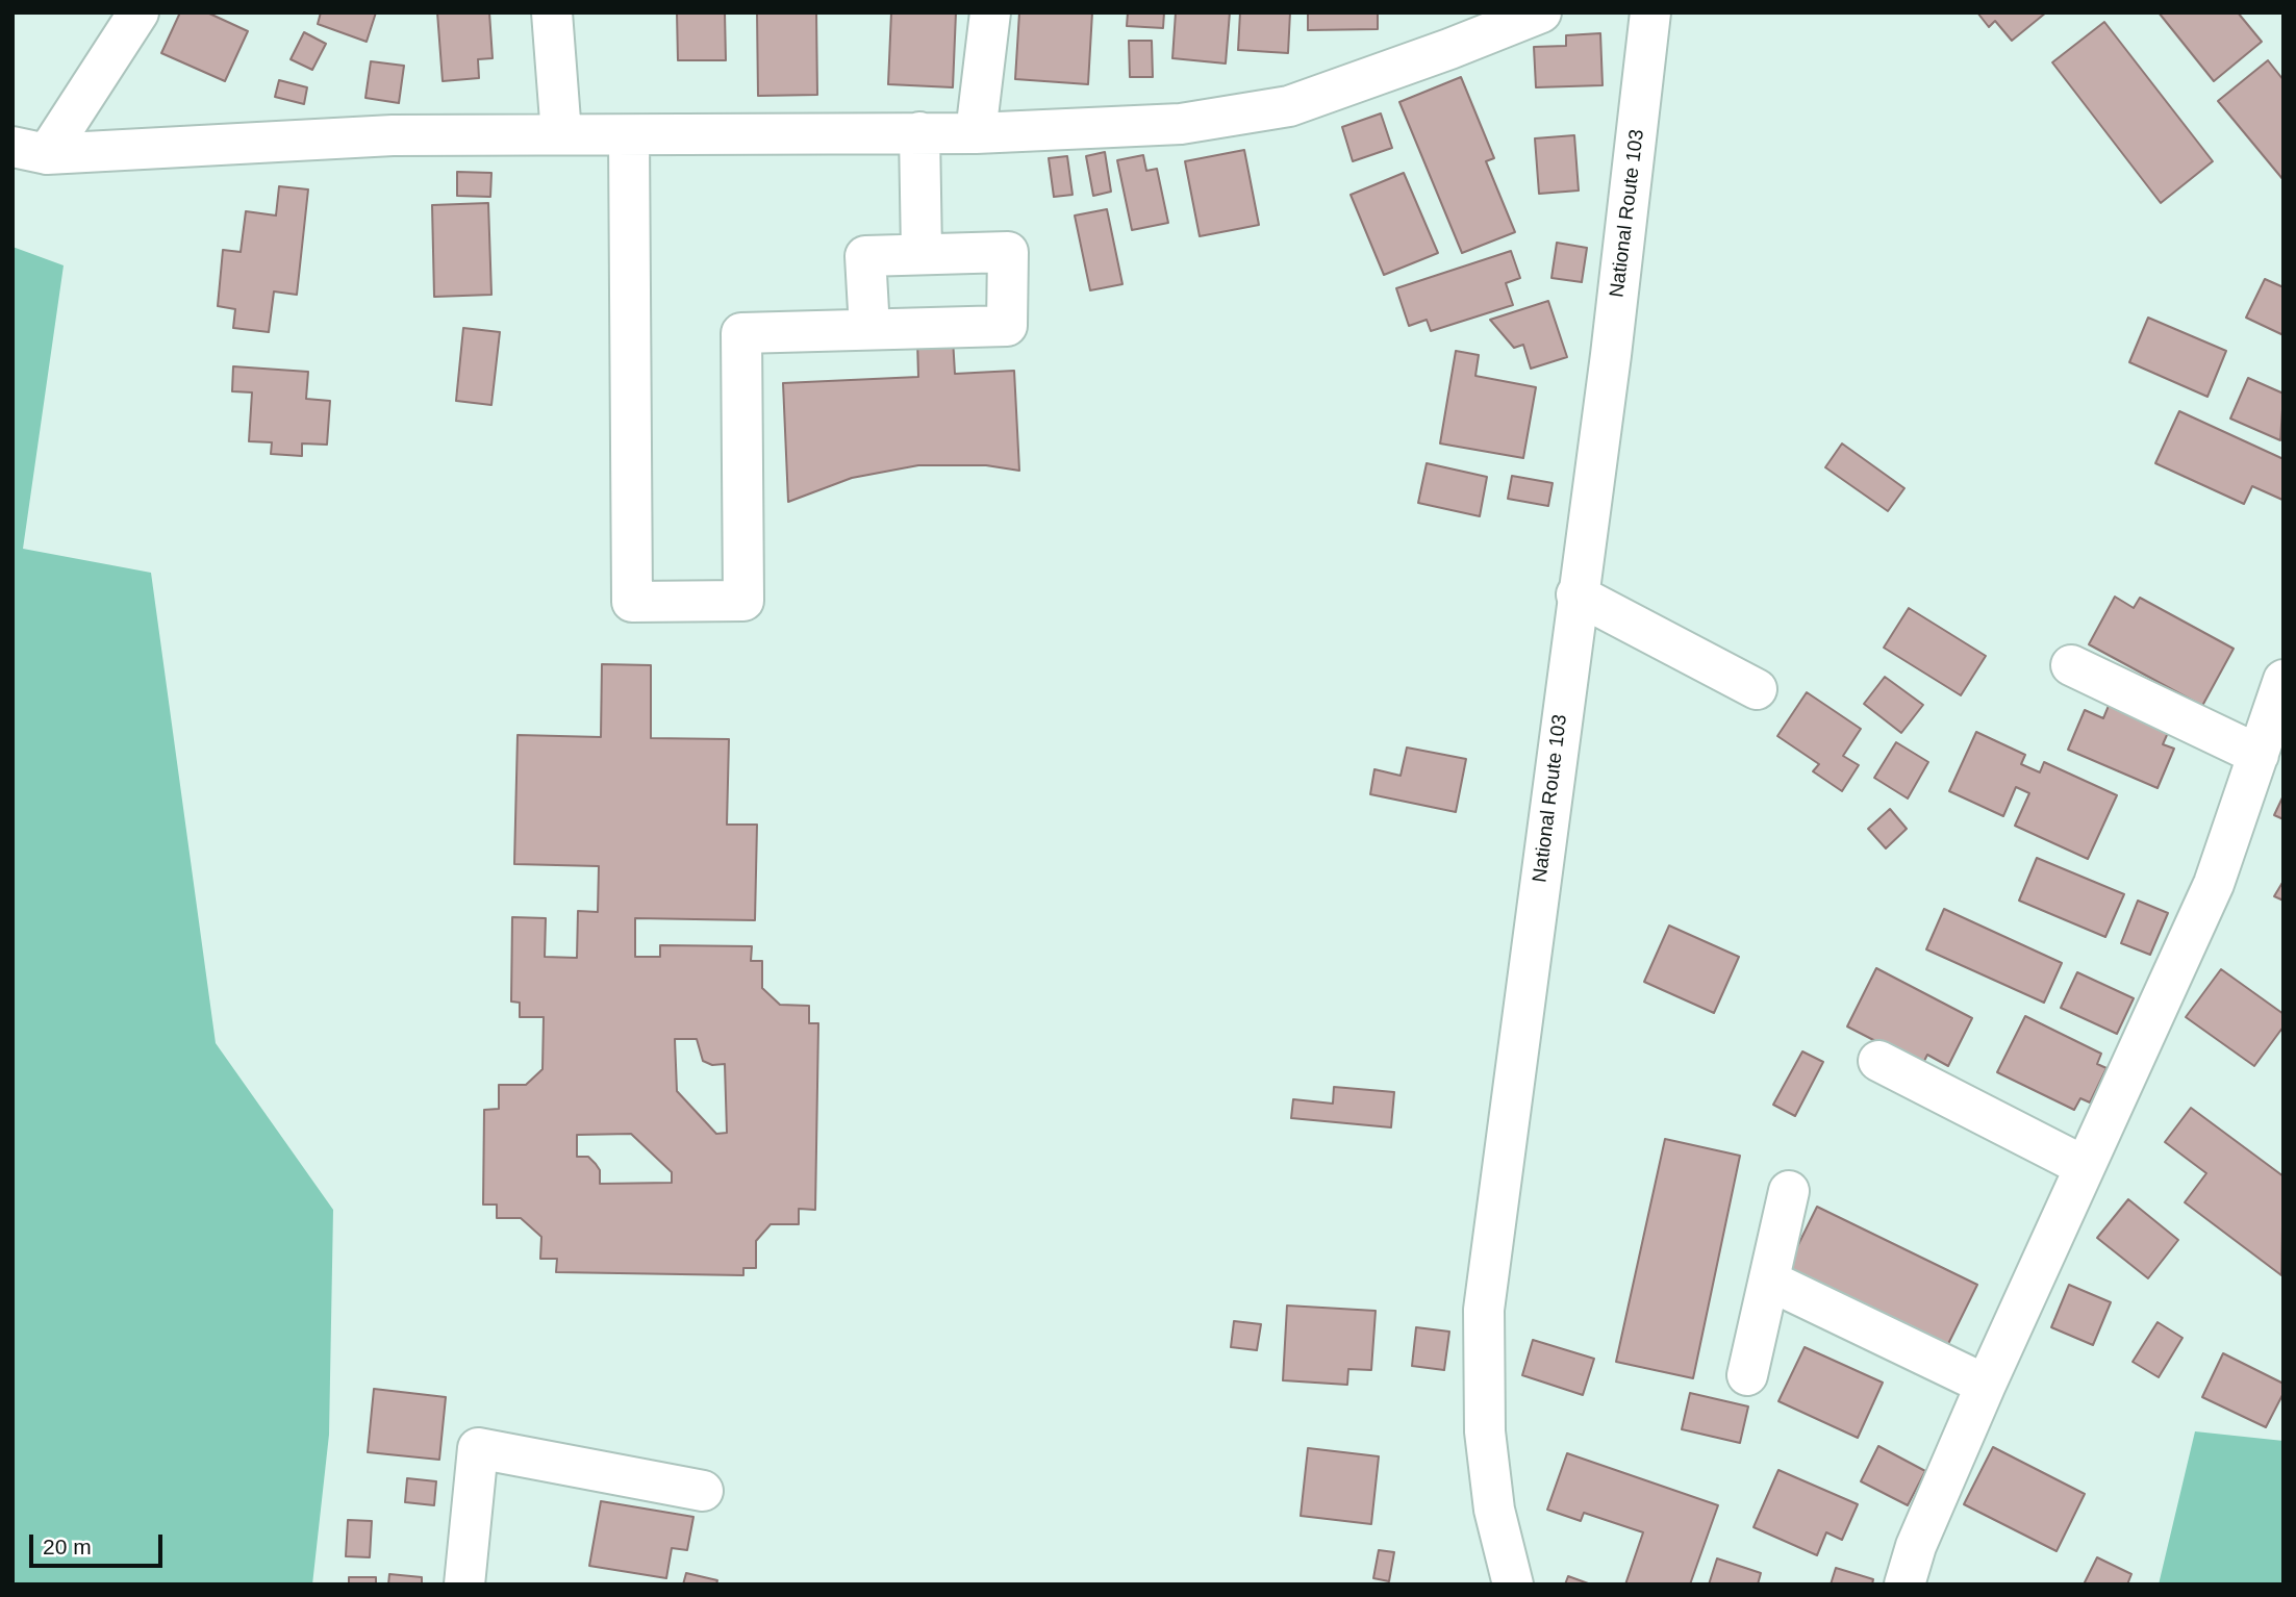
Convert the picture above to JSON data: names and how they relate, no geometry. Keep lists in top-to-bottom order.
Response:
{
  "streets": {
    "main road": ["National Route 103"]
  },
  "scale_bar": "20 m"
}
